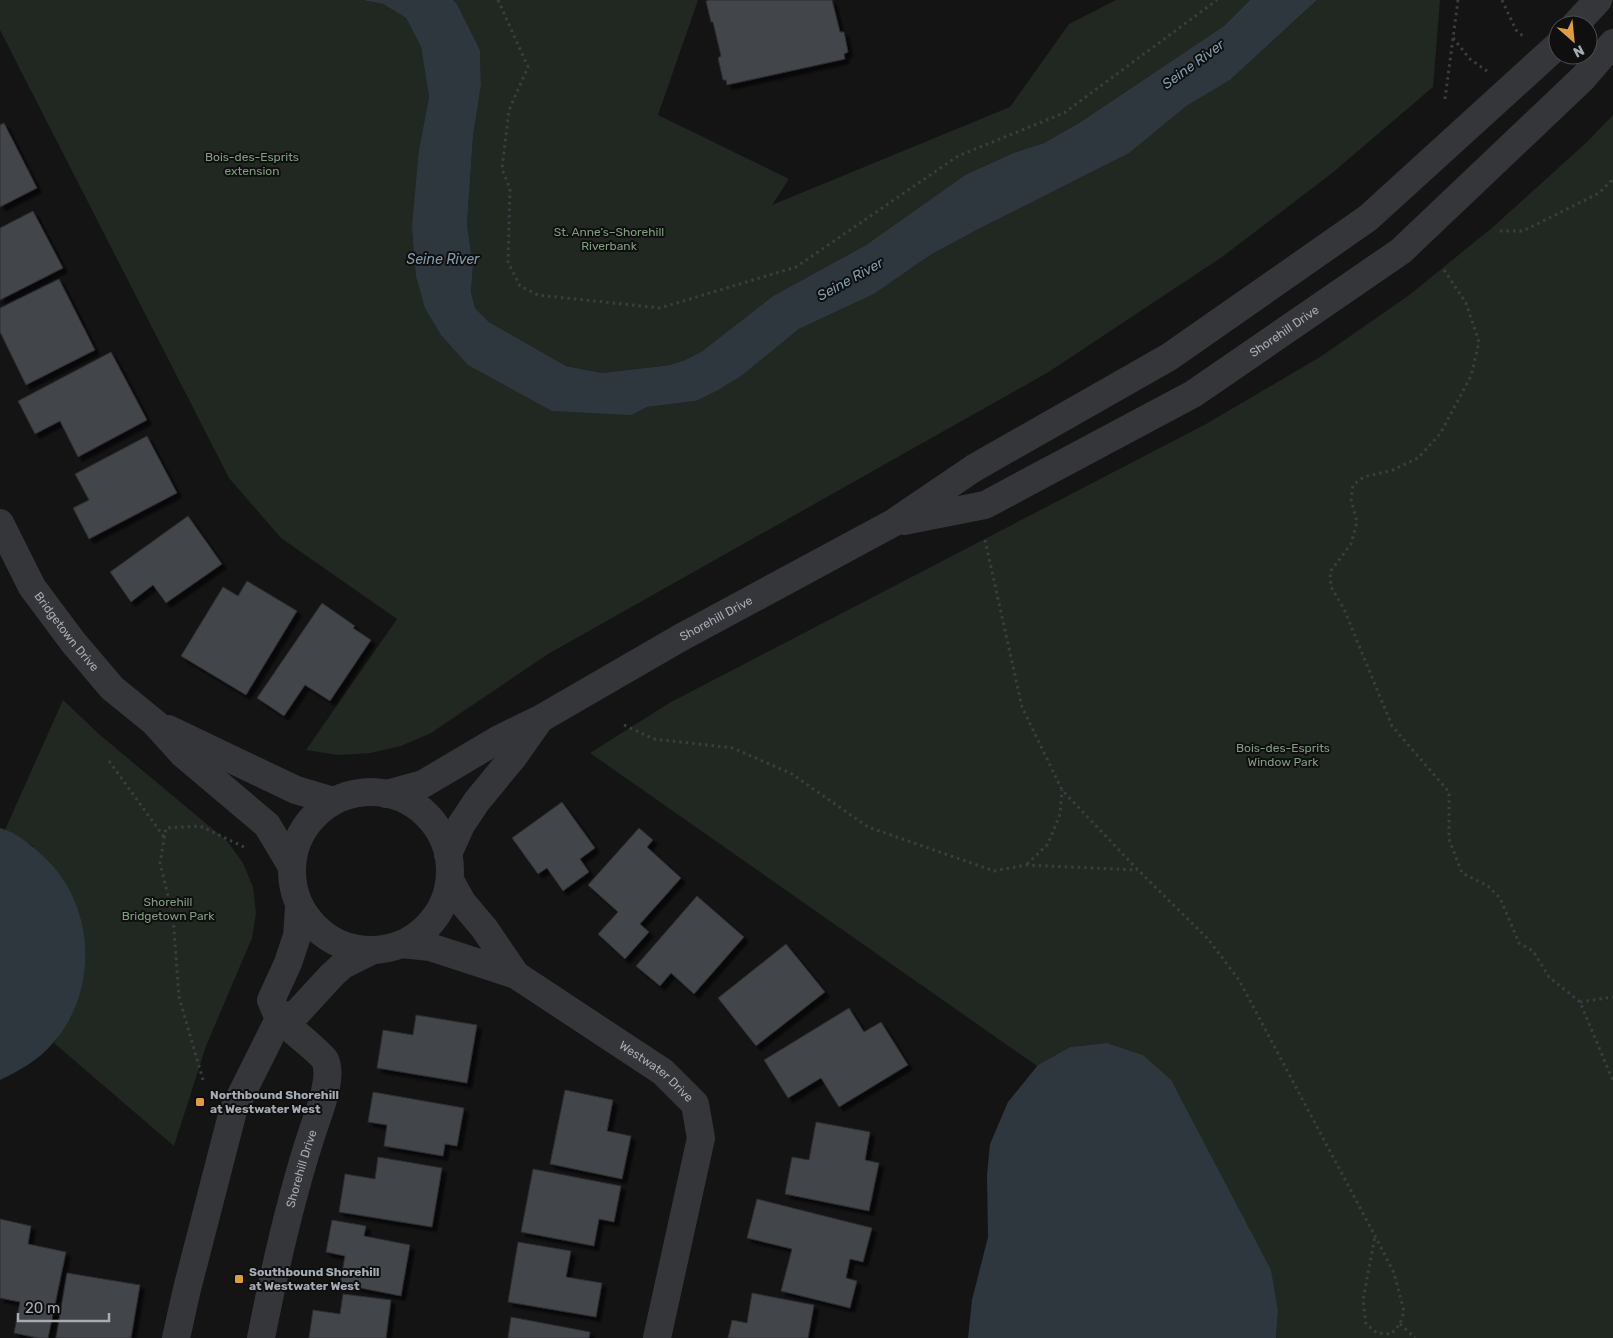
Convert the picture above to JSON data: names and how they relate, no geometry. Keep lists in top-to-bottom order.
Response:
{
  "streets": {
    "street": ["Shorehill Drive", "Bridgetown Drive", "Westwater Drive"]
  },
  "crossings": [
    ["Shorehill Drive", "Bridgetown Drive"],
    ["Shorehill Drive", "Westwater Drive"],
    ["Bridgetown Drive", "Westwater Drive"]
  ],
  "water": ["Seine River"],
  "parks": [
    "Bois-des-Esprits extension",
    "St. Anne’s–Shorehill Riverbank",
    "Bois-des-Esprits Window Park",
    "Shorehill Bridgetown Park"
  ],
  "places": {
    "transit": ["Northbound Shorehill at Westwater West", "Southbound Shorehill at Westwater West"]
  },
  "scale_bar": "20 m",
  "north": "bottom right"
}
